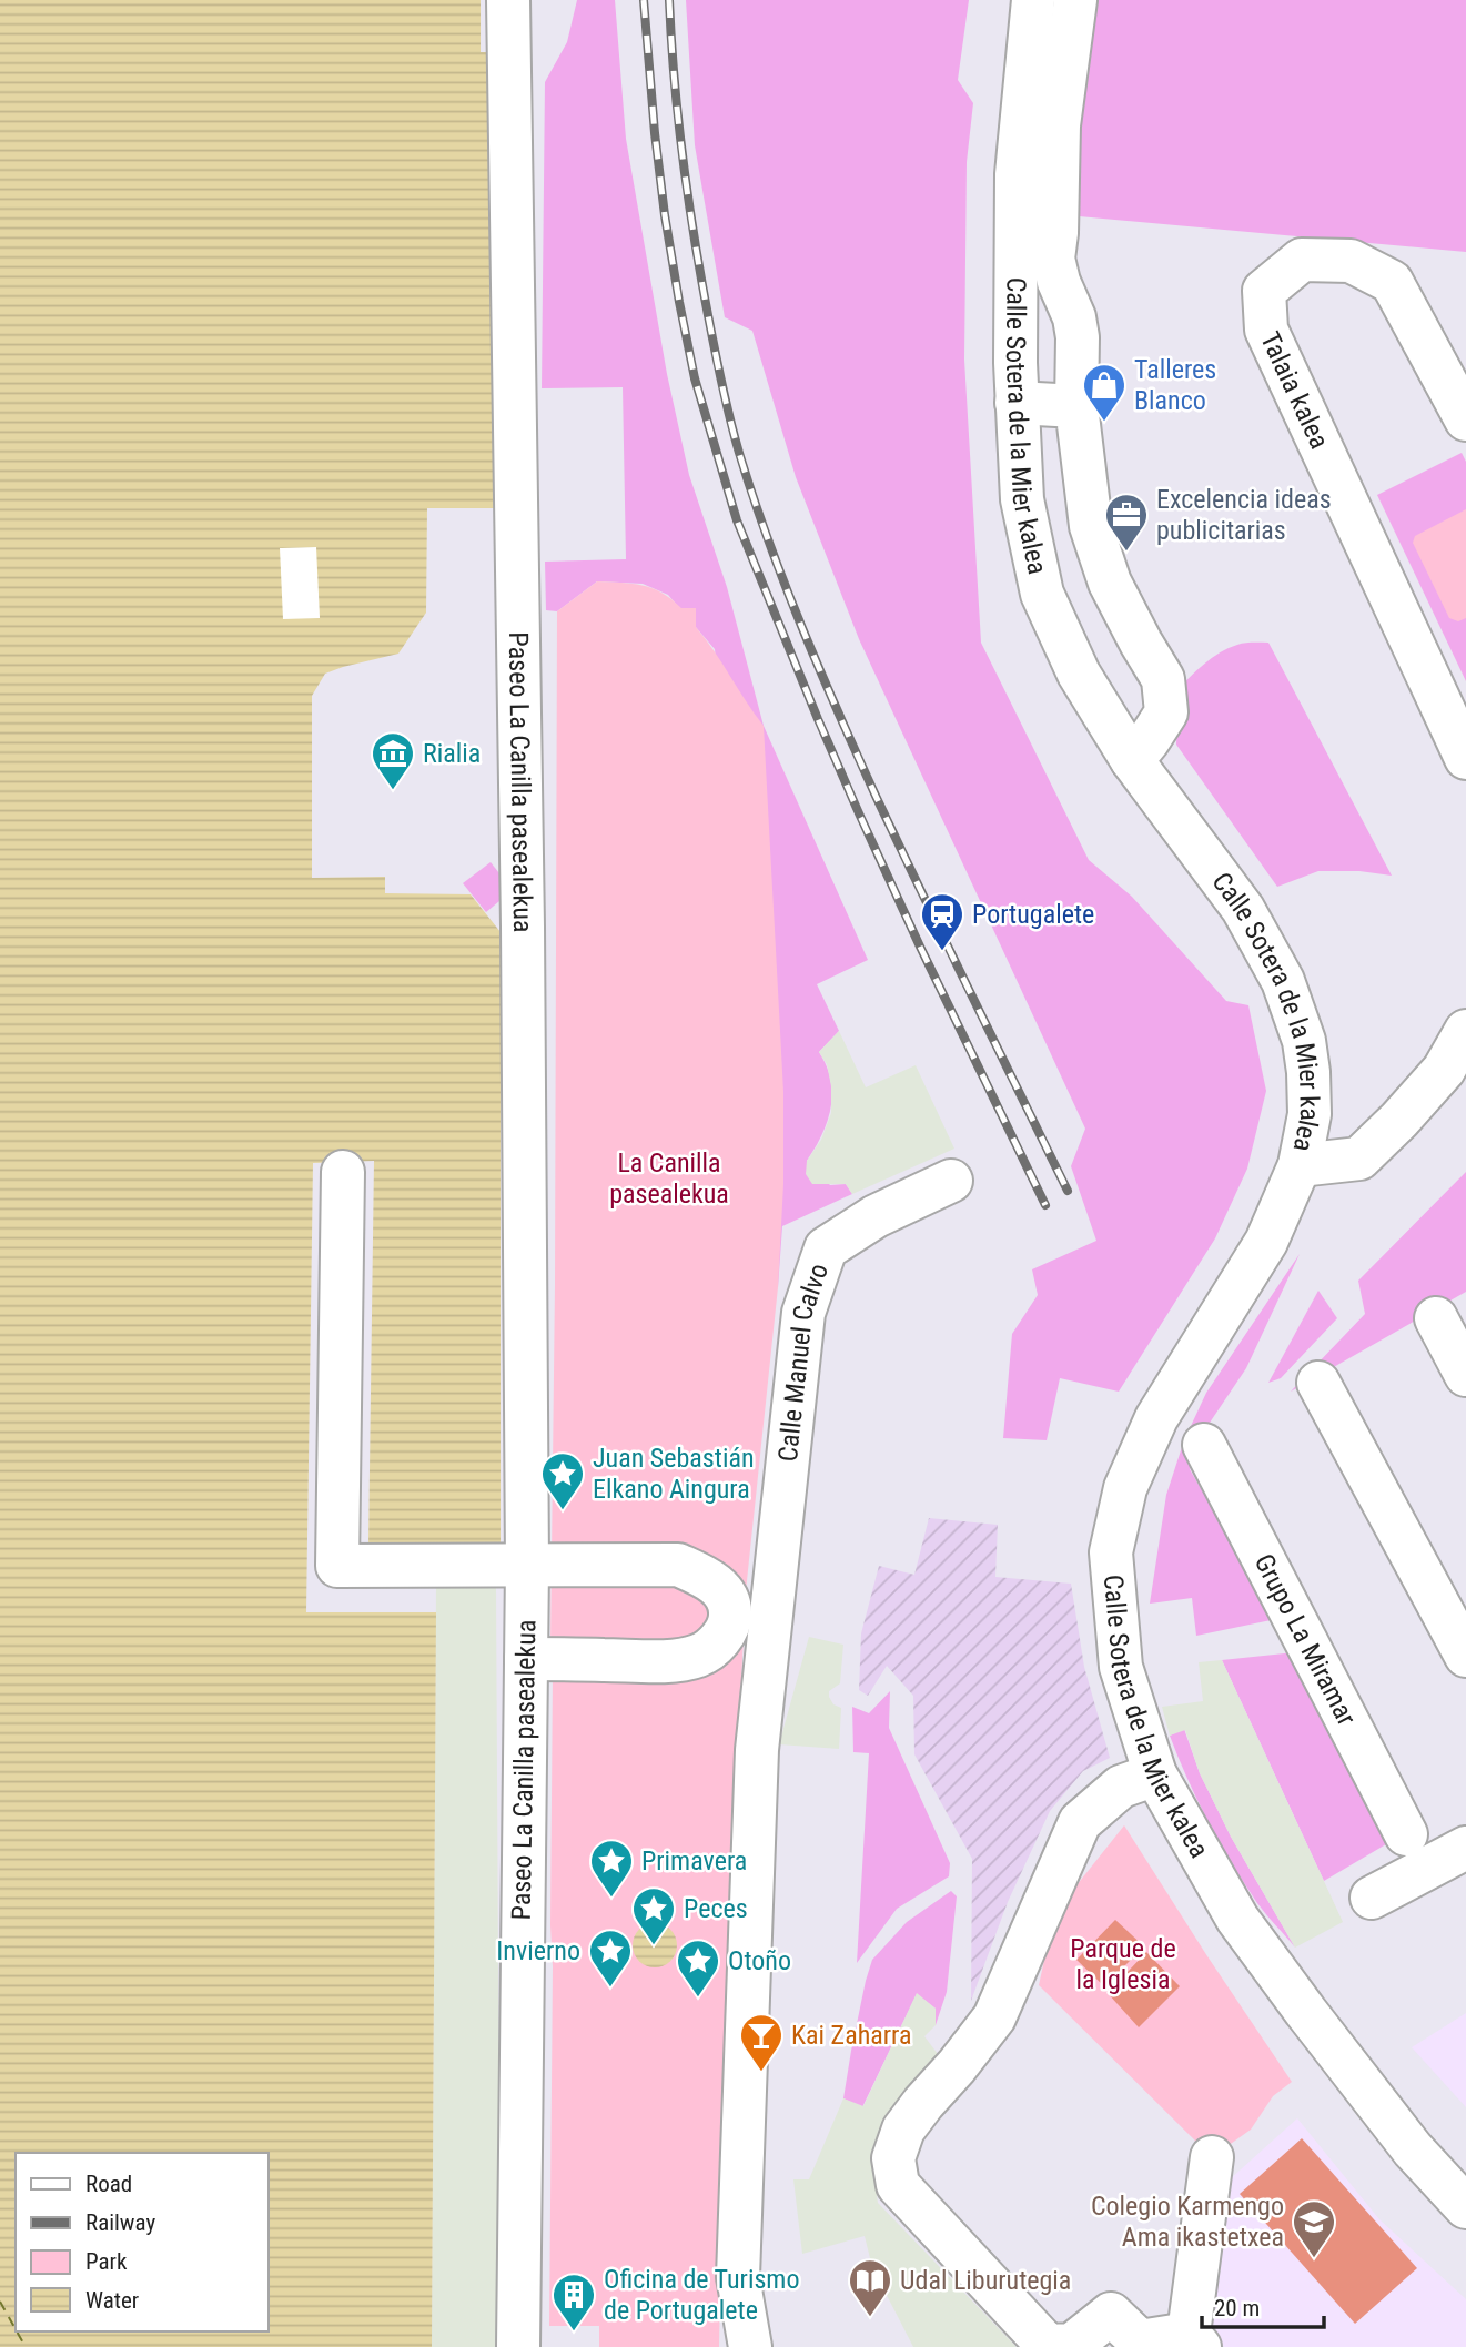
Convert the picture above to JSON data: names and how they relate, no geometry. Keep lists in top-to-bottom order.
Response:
{
  "streets": {
    "street": [
      "Talaia kalea",
      "Calle Sotera de la Mier kalea",
      "Paseo La Canilla pasealekua",
      "Calle Manuel Calvo",
      "Grupo La Miramar"
    ]
  },
  "parks": ["La Canilla pasealekua", "Parque de la Iglesia"],
  "places": {
    "shop": ["Talleres Blanco"],
    "office": ["Excelencia ideas publicitarias"],
    "museum": ["Rialia"],
    "station": ["Portugalete"],
    "place": [
      "Juan Sebastián Elkano Aingura",
      "Primavera",
      "Peces",
      "Invierno",
      "Otoño"
    ],
    "bar": ["Kai Zaharra"],
    "school or university": ["Colegio Karmengo Ama ikastetxea"],
    "library": ["Udal Liburutegia"],
    "building": ["Oficina de Turismo de Portugalete"]
  },
  "legend": [
    "Road",
    "Railway",
    "Park",
    "Water"
  ],
  "scale_bar": "20 m"
}
